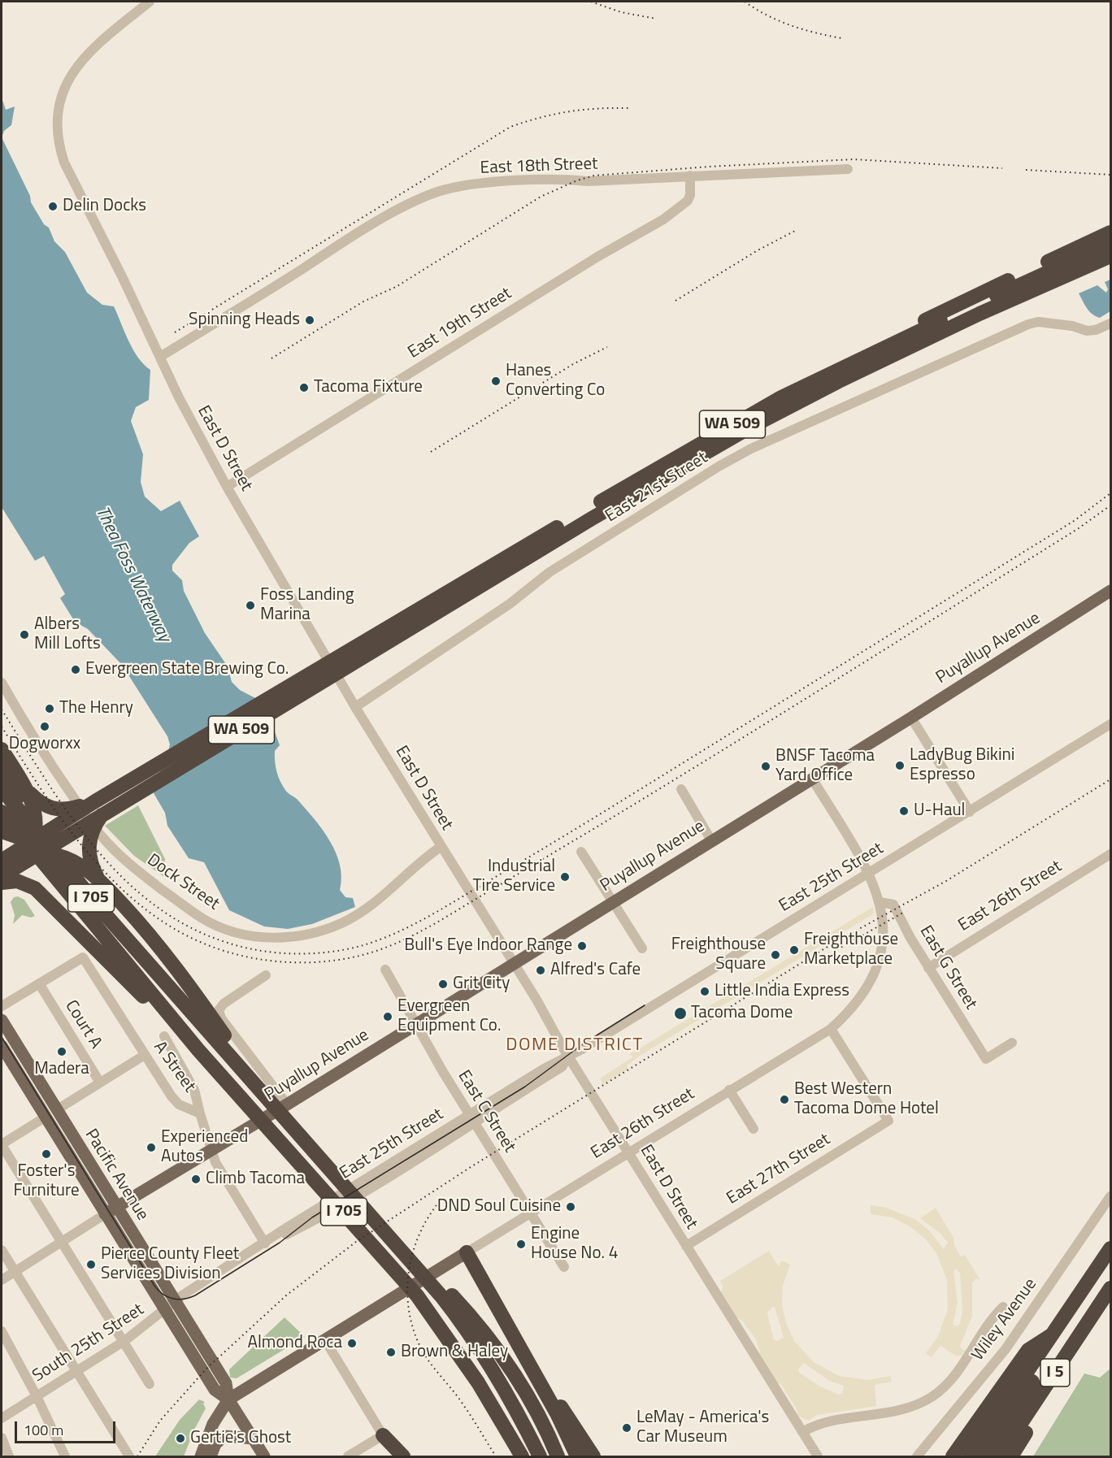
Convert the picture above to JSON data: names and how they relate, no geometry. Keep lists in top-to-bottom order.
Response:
{
  "streets": {
    "highway": ["WA 509", "I 705", "I 5"],
    "main road": ["Puyallup Avenue", "East 26th Street", "Pacific Avenue"],
    "street": [
      "East 18th Street",
      "East 19th Street",
      "East D Street",
      "East 21st Street",
      "East 25th Street",
      "Dock Street",
      "East G Street",
      "Court A",
      "A Street",
      "East C Street",
      "East 27th Street",
      "Wiley Avenue",
      "South 25th Street"
    ]
  },
  "crossings": [
    ["East 18th Street", "East 19th Street"],
    ["East 18th Street", "East D Street"],
    ["East 19th Street", "East D Street"],
    ["East D Street", "East 21st Street"],
    ["East D Street", "Puyallup Avenue"],
    ["East D Street", "East 25th Street"],
    ["East D Street", "Dock Street"],
    ["East D Street", "East 26th Street"],
    ["East D Street", "East 27th Street"],
    ["Puyallup Avenue", "A Street"],
    ["Puyallup Avenue", "East C Street"],
    ["Puyallup Avenue", "Pacific Avenue"],
    ["East 25th Street", "East 26th Street"],
    ["East 25th Street", "A Street"],
    ["East 25th Street", "East C Street"],
    ["East 25th Street", "South 25th Street"],
    ["East 26th Street", "East G Street"],
    ["East 26th Street", "East C Street"],
    ["East 26th Street", "East 27th Street"],
    ["East 26th Street", "Pacific Avenue"],
    ["Court A", "A Street"],
    ["A Street", "South 25th Street"],
    ["Pacific Avenue", "South 25th Street"]
  ],
  "districts": ["DOME DISTRICT"],
  "water": ["Thea Foss Waterway"],
  "places": [
    "Delin Docks",
    "Spinning Heads",
    "Hanes Converting Co",
    "Tacoma Fixture",
    "Foss Landing Marina",
    "Albers Mill Lofts",
    "Evergreen State Brewing Co.",
    "The Henry",
    "Dogworxx",
    "LadyBug Bikini Espresso",
    "BNSF Tacoma Yard Office",
    "U-Haul",
    "Industrial Tire Service",
    "Bull's Eye Indoor Range",
    "Freighthouse Marketplace",
    "Freighthouse Square",
    "Alfred's Cafe",
    "Grit City",
    "Little India Express",
    "Tacoma Dome",
    "Evergreen Equipment Co.",
    "Madera",
    "Best Western Tacoma Dome Hotel",
    "Experienced Autos",
    "Foster's Furniture",
    "Climb Tacoma",
    "DND Soul Cuisine",
    "Engine House No. 4",
    "Pierce County Fleet Services Division",
    "Almond Roca",
    "Brown & Haley",
    "LeMay - America's Car Museum",
    "Gertie's Ghost"
  ],
  "scale_bar": "100 m"
}
